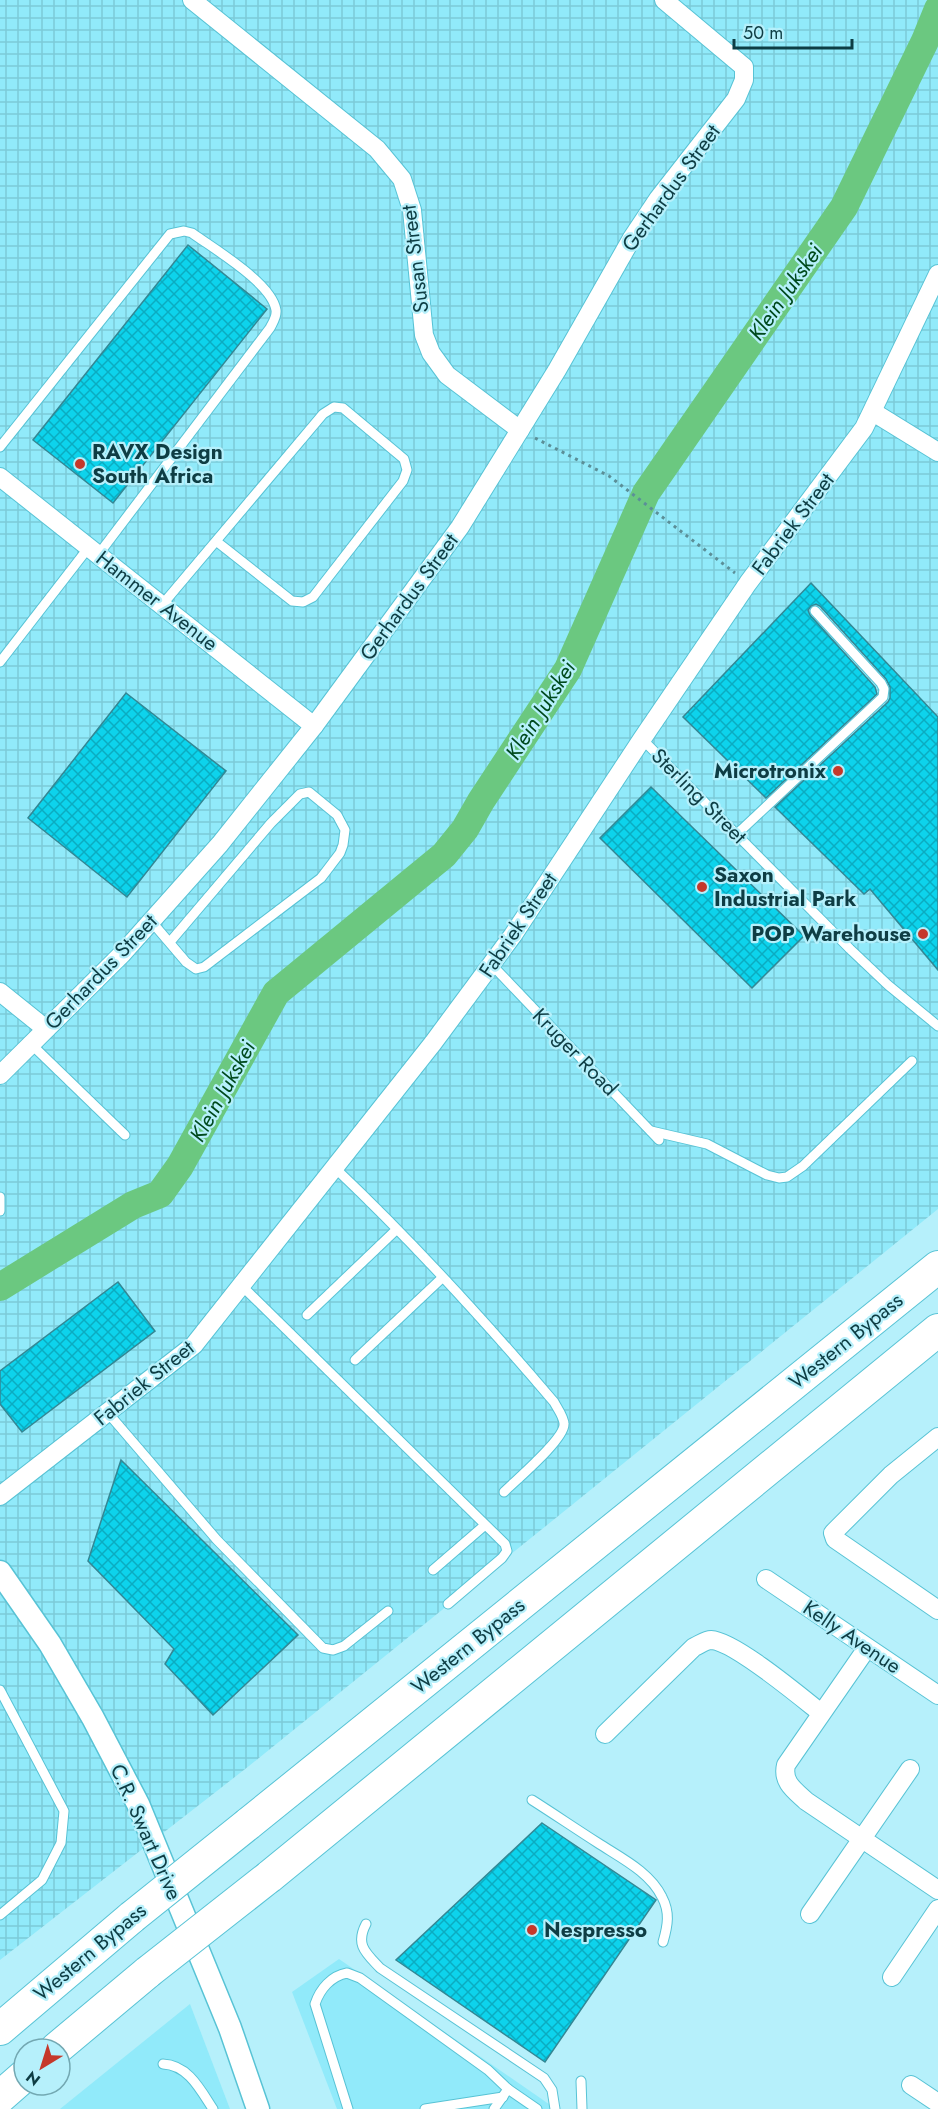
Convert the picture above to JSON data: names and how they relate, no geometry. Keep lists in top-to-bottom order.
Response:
{
  "streets": {
    "highway": ["Western Bypass"],
    "street": [
      "Gerhardus Street",
      "Susan Street",
      "Fabriek Street",
      "Hammer Avenue",
      "Kelly Avenue",
      "C.R. Swart Drive"
    ],
    "lane": ["Sterling Street", "Kruger Road"]
  },
  "crossings": [
    ["Gerhardus Street", "Susan Street"],
    ["Gerhardus Street", "Hammer Avenue"],
    ["Fabriek Street", "Sterling Street"],
    ["Fabriek Street", "Kruger Road"]
  ],
  "water": ["Klein Jukskei"],
  "places": [
    "RAVX Design South Africa",
    "Microtronix",
    "Saxon Industrial Park",
    "POP Warehouse",
    "Nespresso"
  ],
  "scale_bar": "50 m",
  "north": "bottom left"
}
